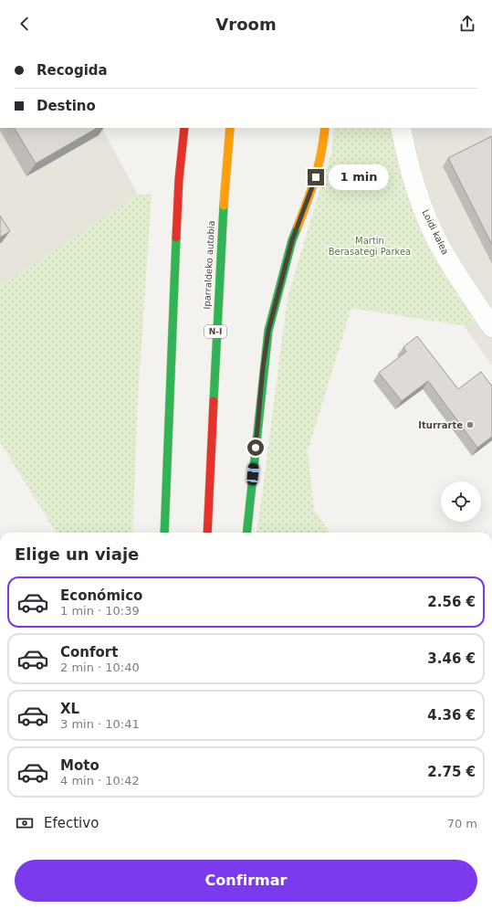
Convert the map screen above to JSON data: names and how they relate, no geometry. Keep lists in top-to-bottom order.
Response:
{
  "streets": {
    "highway": ["Iparraldeko autobia", "N-I"],
    "street": ["Loidi kalea"]
  },
  "parks": ["Martin Berasategi Parkea"],
  "places": ["Iturrarte"],
  "page": {
    "header": "Vroom",
    "banner": ["Recogida", "Destino"],
    "bubble": "1 min",
    "heading": "Elige un viaje",
    "list": [
      {
        "name": "Económico",
        "note": "1 min · 10:39",
        "value": "2.56 €"
      },
      {
        "name": "Confort",
        "note": "2 min · 10:40",
        "value": "3.46 €"
      },
      {
        "name": "XL",
        "note": "3 min · 10:41",
        "value": "4.36 €"
      },
      {
        "name": "Moto",
        "note": "4 min · 10:42",
        "value": "2.75 €"
      }
    ],
    "pay": ["Efectivo", "70 m"],
    "buttons": "Confirmar"
  }
}
